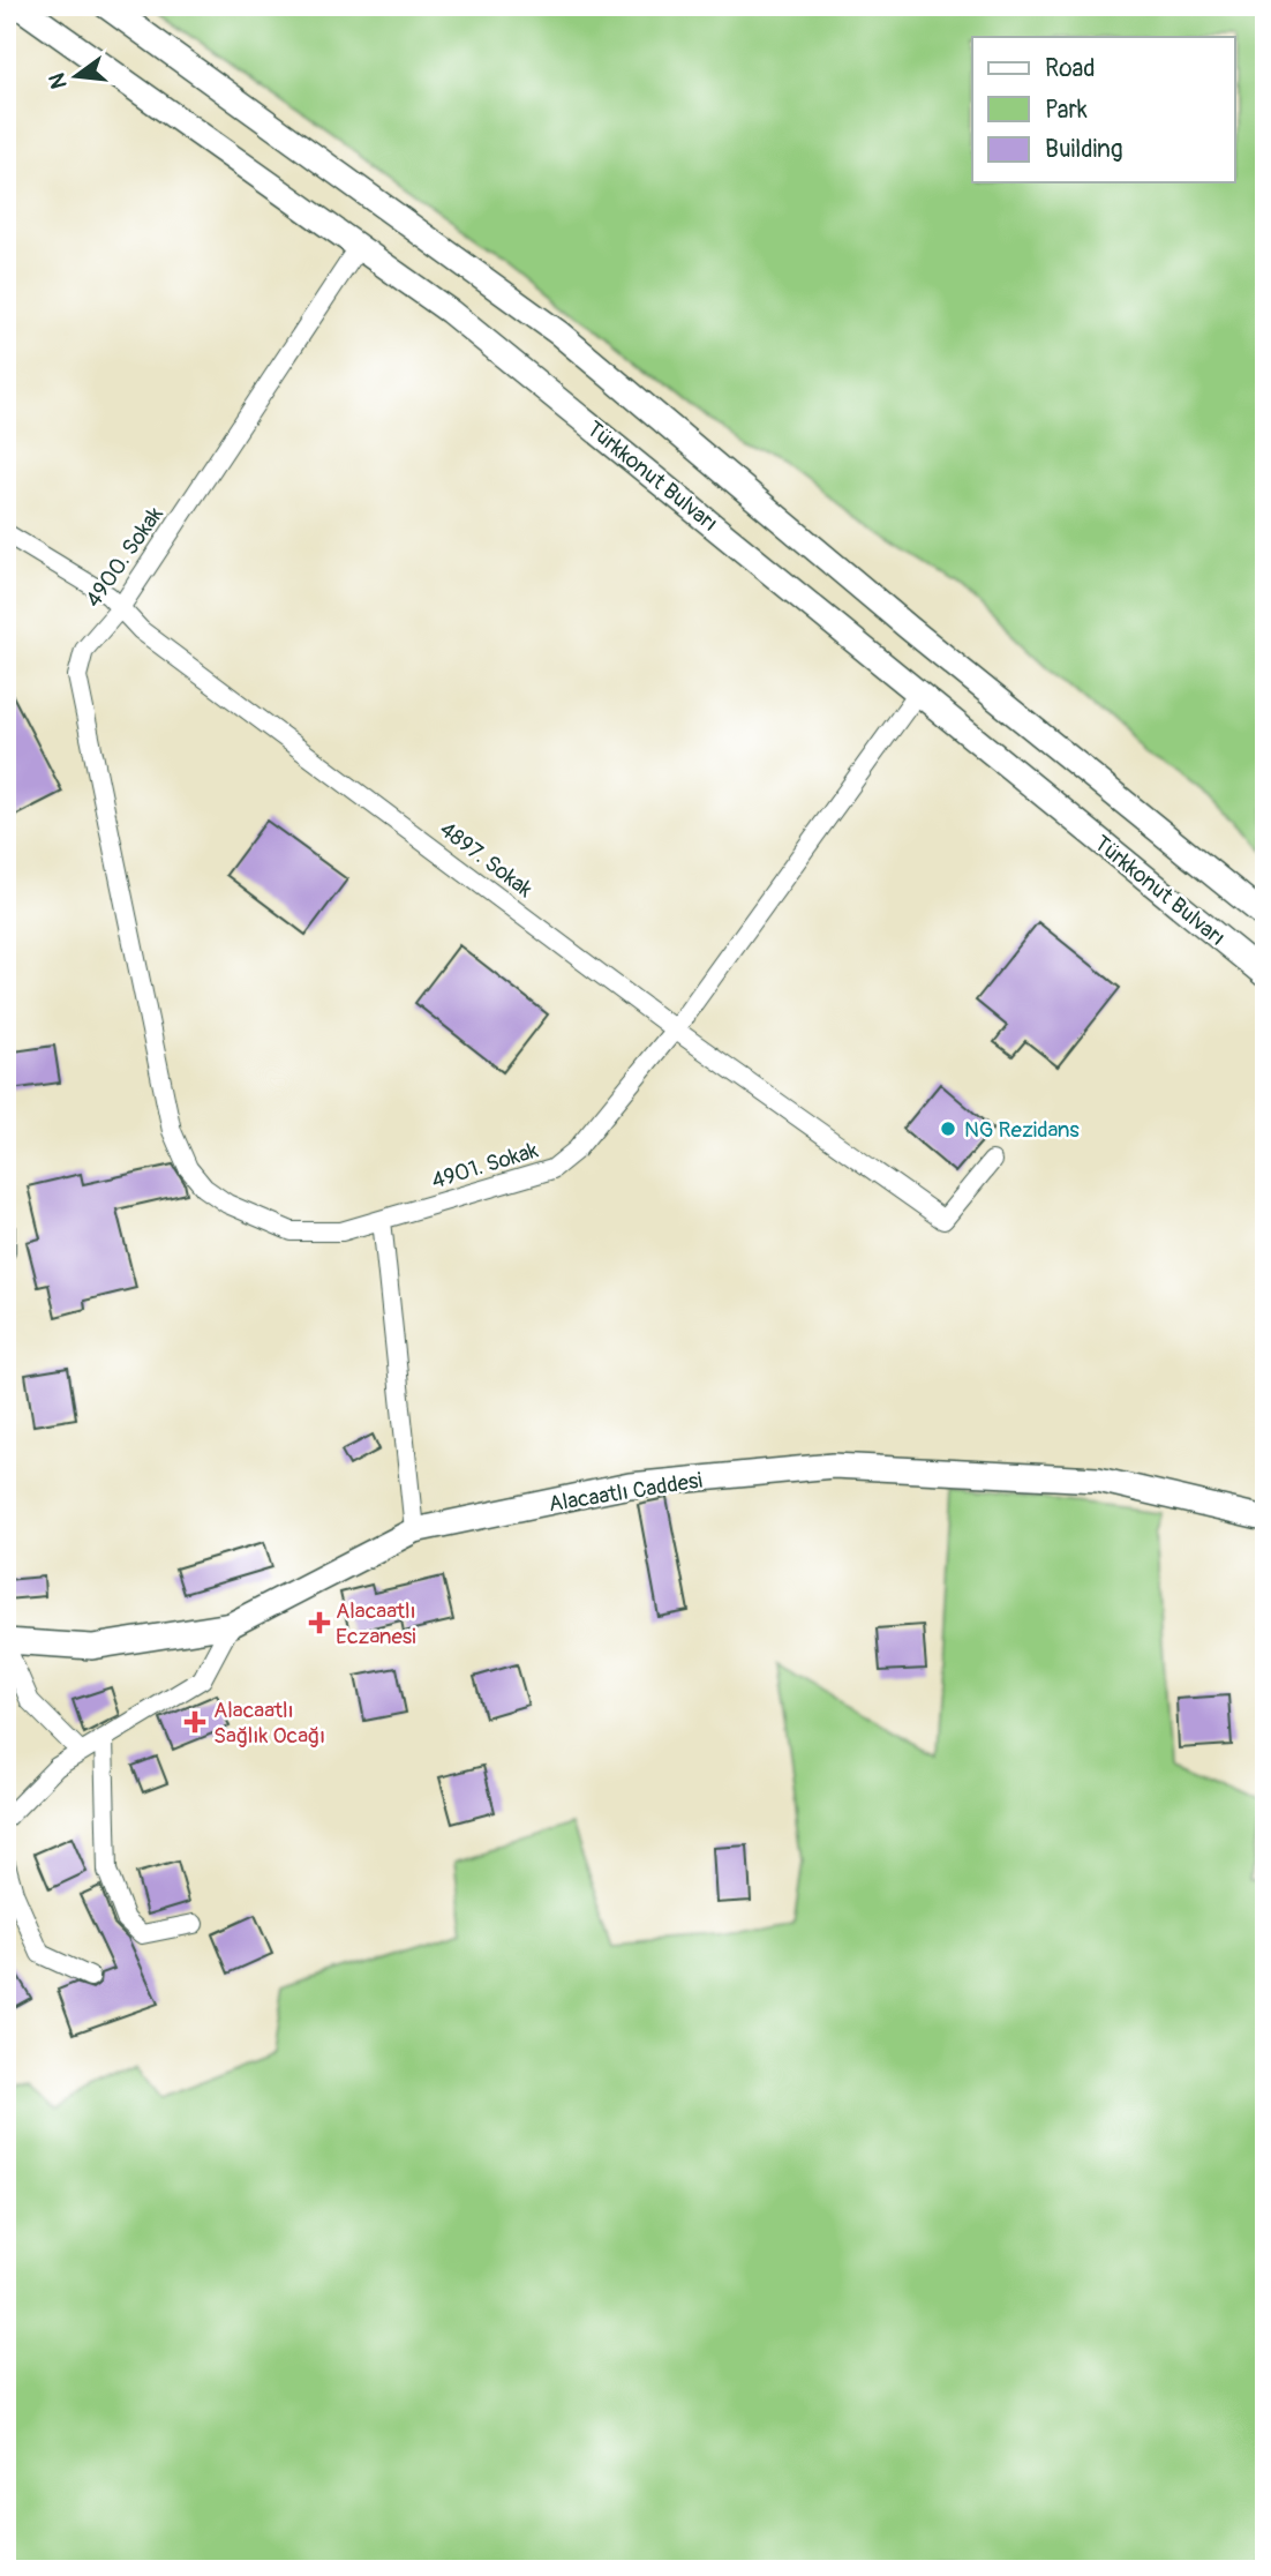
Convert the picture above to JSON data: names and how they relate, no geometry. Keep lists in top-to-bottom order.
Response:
{
  "streets": {
    "street": [
      "Türkkonut Bulvarı",
      "4900. Sokak",
      "4897. Sokak",
      "4901. Sokak",
      "Alacaatlı Caddesi"
    ]
  },
  "crossings": [
    ["Türkkonut Bulvarı", "4900. Sokak"],
    ["Türkkonut Bulvarı", "4901. Sokak"],
    ["4900. Sokak", "4897. Sokak"],
    ["4900. Sokak", "4901. Sokak"],
    ["4897. Sokak", "4901. Sokak"]
  ],
  "places": {
    "other": ["NG Rezidans"],
    "health": ["Alacaatlı Eczanesi", "Alacaatlı Sağlık Ocağı"]
  },
  "legend": ["Road", "Park", "Building"],
  "north": "left"
}
